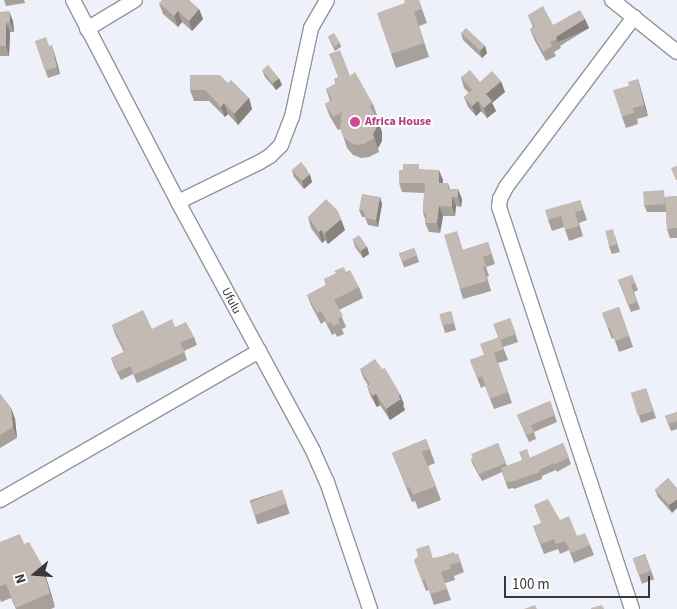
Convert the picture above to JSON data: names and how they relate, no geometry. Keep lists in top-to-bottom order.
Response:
{
  "streets": {
    "street": ["Ufulu"]
  },
  "places": ["Africa House"],
  "scale_bar": "100 m",
  "north": "left"
}
